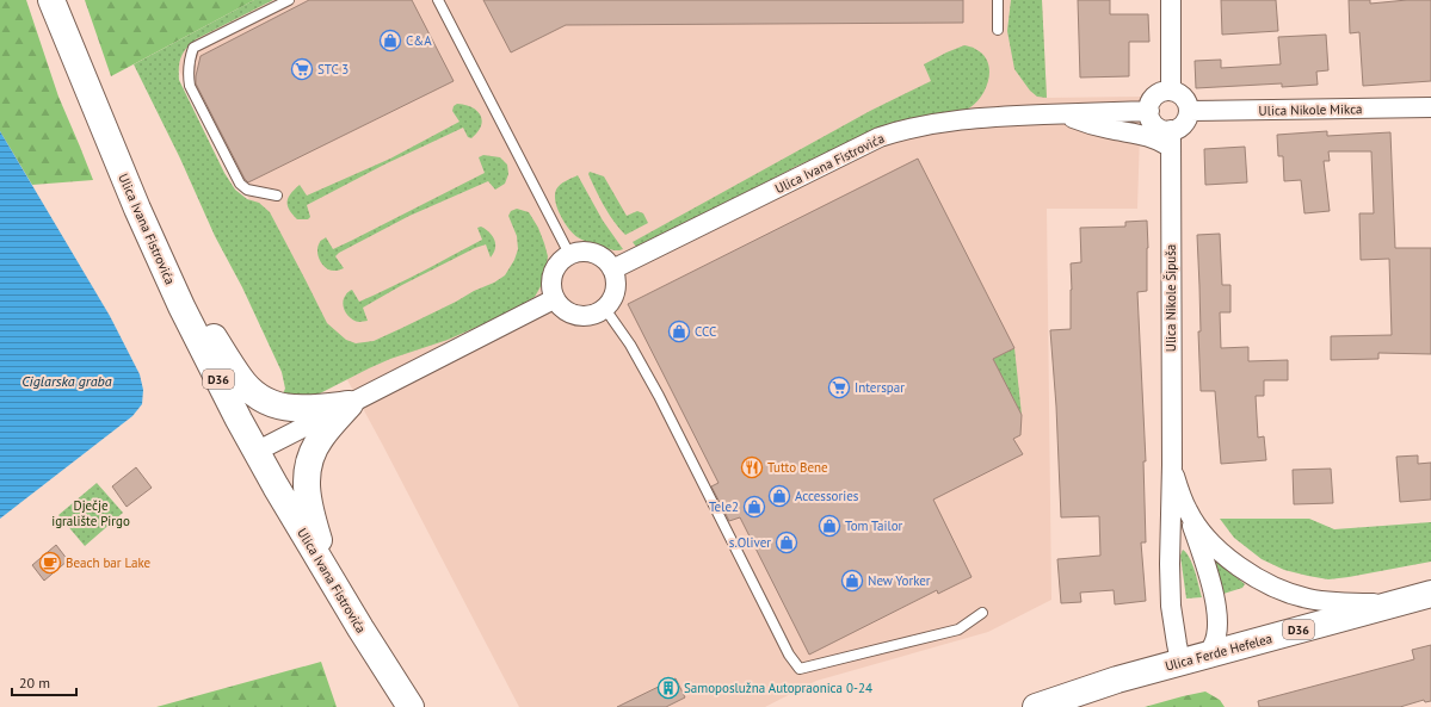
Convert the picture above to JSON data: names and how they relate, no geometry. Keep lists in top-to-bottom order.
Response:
{
  "streets": {
    "main road": ["Ulica Ivana Fistrovića", "D36", "Ulica Ferde Hefelea"],
    "street": ["Ulica Nikole Mikca", "Ulica Nikole Šipuša"]
  },
  "crossings": [
    ["Ulica Nikole Mikca", "Ulica Ivana Fistrovića"],
    ["Ulica Nikole Mikca", "Ulica Nikole Šipuša"],
    ["Ulica Ivana Fistrovića", "Ulica Nikole Šipuša"],
    ["Ulica Nikole Šipuša", "Ulica Ferde Hefelea"]
  ],
  "water": ["Ciglarska graba"],
  "parks": ["Dječje igralište Pirgo"],
  "places": {
    "shop": [
      "C&A",
      "CCC",
      "Accessories",
      "Tele2",
      "Tom Tailor",
      "s.Oliver",
      "New Yorker"
    ],
    "supermarket": ["STC 3", "Interspar"],
    "restaurant": ["Tutto Bene"],
    "cafe": ["Beach bar Lake"],
    "building": ["Samoposlužna Autopraonica 0-24"]
  },
  "scale_bar": "20 m"
}
